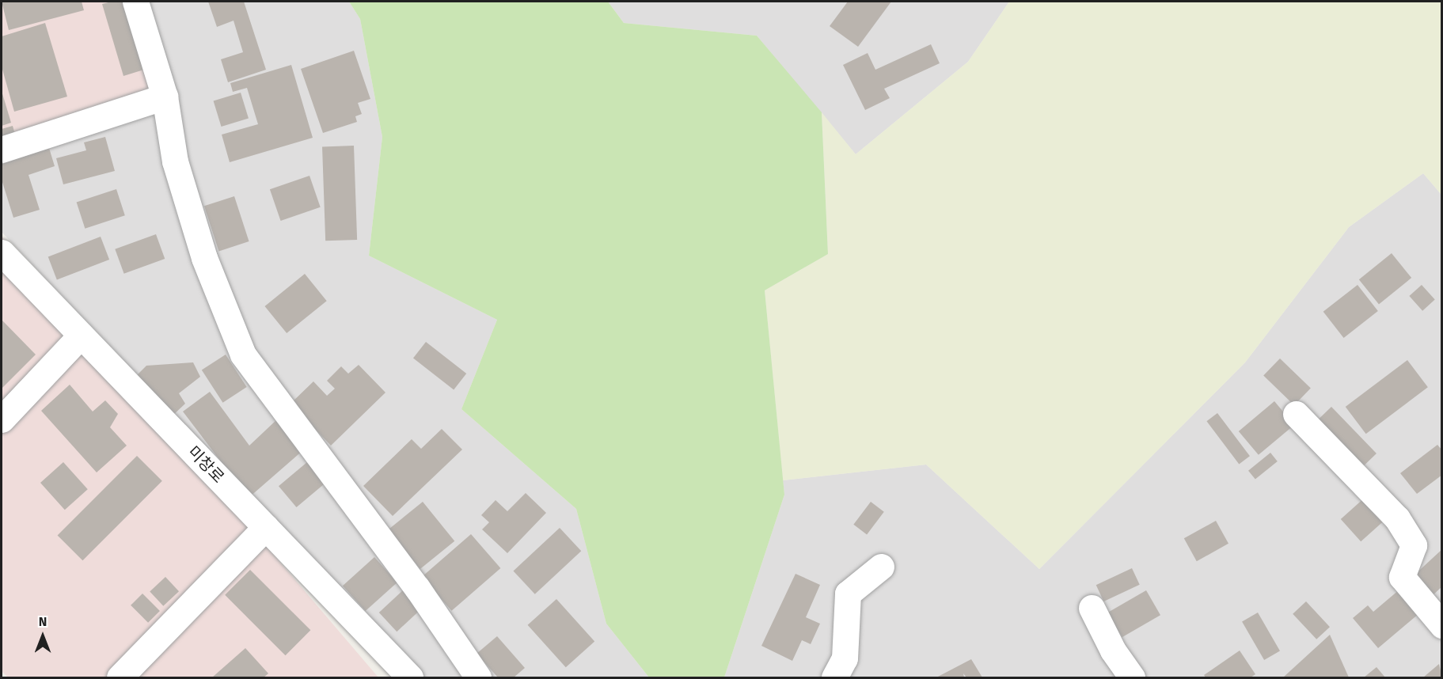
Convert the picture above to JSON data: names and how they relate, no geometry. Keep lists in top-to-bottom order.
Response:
{
  "streets": {
    "street": ["미창로"]
  },
  "north": "top"
}
